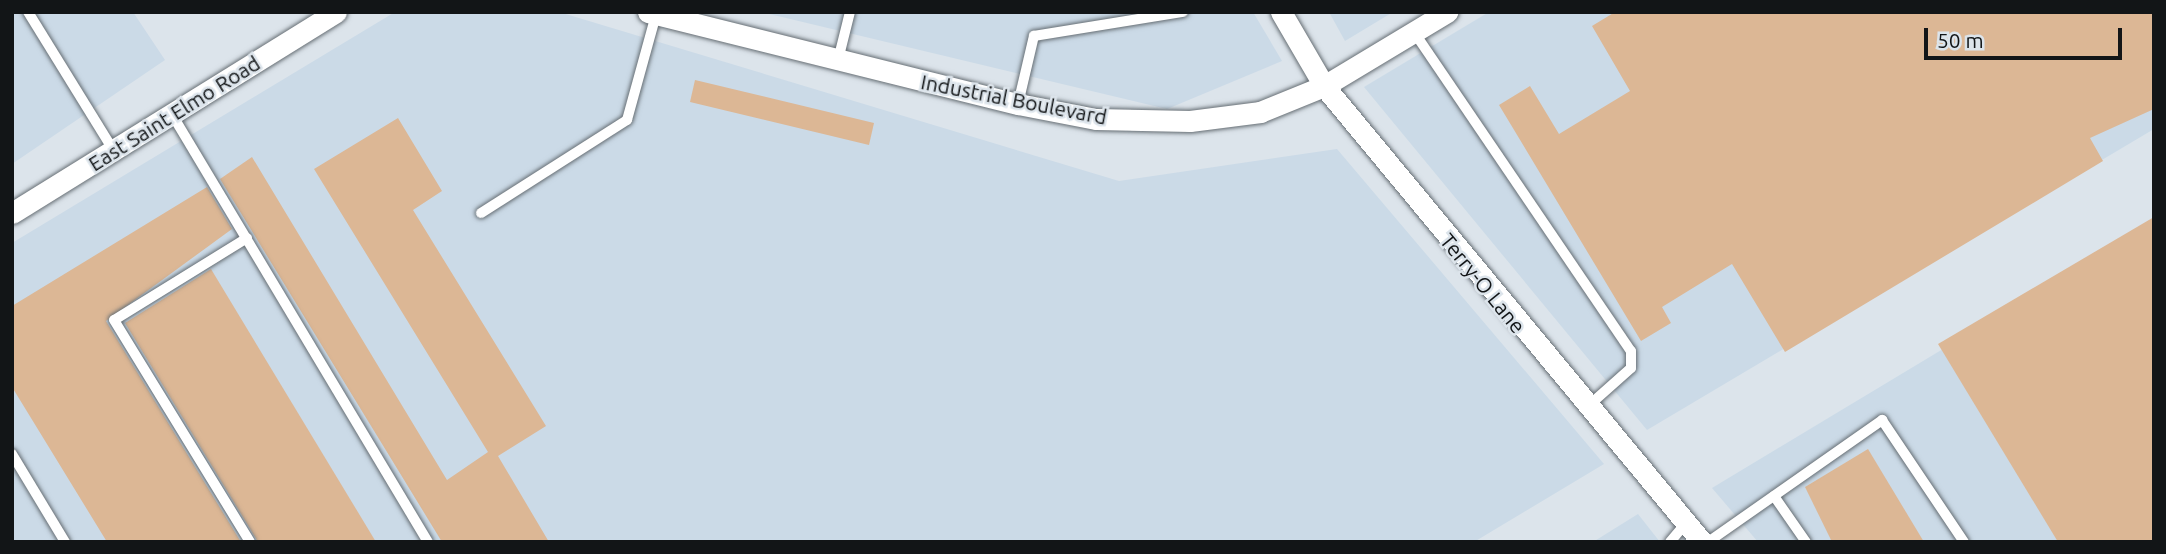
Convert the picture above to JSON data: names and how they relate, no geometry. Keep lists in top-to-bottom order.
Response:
{
  "streets": {
    "street": ["Industrial Boulevard", "East Saint Elmo Road", "Terry-O Lane"]
  },
  "crossings": [
    ["Industrial Boulevard", "Terry-O Lane"]
  ],
  "scale_bar": "50 m"
}
